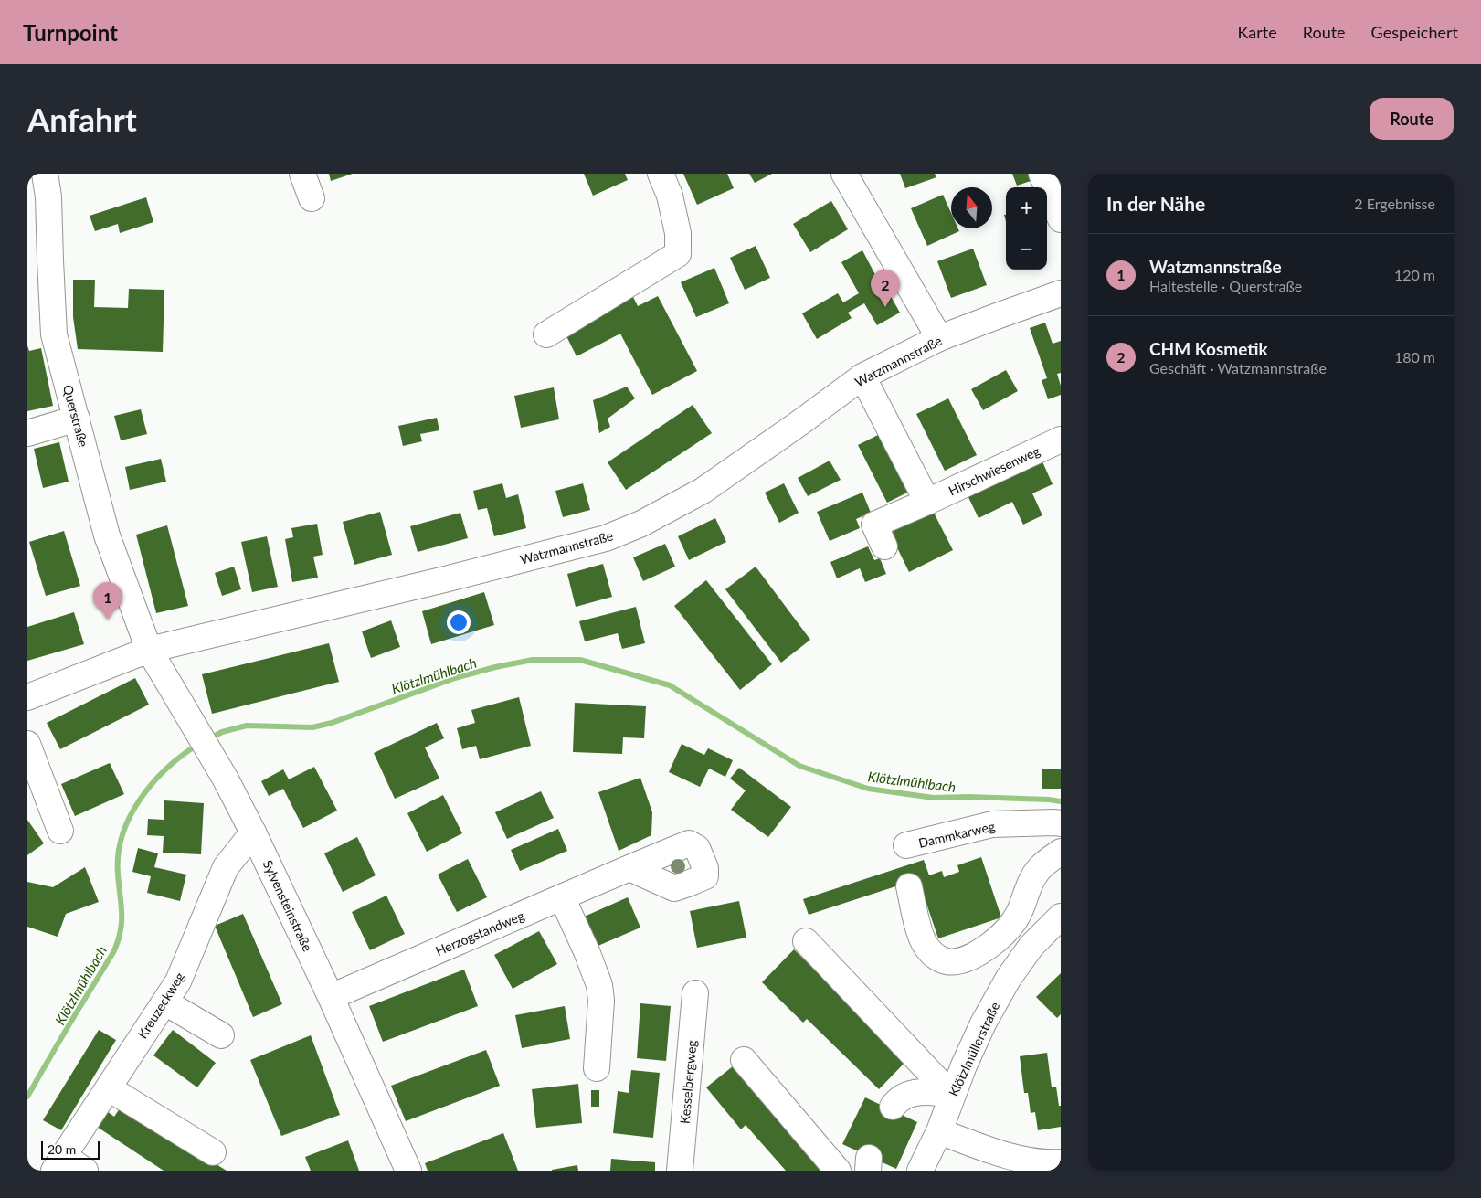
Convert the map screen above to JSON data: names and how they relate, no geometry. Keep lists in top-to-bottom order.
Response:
{
  "streets": {
    "street": [
      "Watzmannstraße",
      "Querstraße",
      "Hirschwiesenweg",
      "Dammkarweg",
      "Sylvensteinstraße",
      "Herzogstandweg",
      "Kreuzeckweg",
      "Klötzlmüllerstraße",
      "Kesselbergweg"
    ]
  },
  "crossings": [
    ["Watzmannstraße", "Querstraße"],
    ["Watzmannstraße", "Sylvensteinstraße"],
    ["Querstraße", "Sylvensteinstraße"],
    ["Sylvensteinstraße", "Herzogstandweg"],
    ["Sylvensteinstraße", "Kreuzeckweg"]
  ],
  "water": ["Klötzlmühlbach"],
  "scale_bar": "20 m",
  "north": "top",
  "page": {
    "header": "Turnpoint",
    "nav": ["Karte", "Route", "Gespeichert"],
    "buttons": "Route",
    "title": "Anfahrt",
    "heading": ["In der Nähe", "2 Ergebnisse"],
    "map_buttons": ["+", "−"],
    "list": [
      {
        "mark": "1",
        "name": "Watzmannstraße",
        "note": "Haltestelle · Querstraße",
        "value": "120 m"
      },
      {
        "mark": "2",
        "name": "CHM Kosmetik",
        "note": "Geschäft · Watzmannstraße",
        "value": "180 m"
      }
    ],
    "pins": ["2", "1"],
    "scale": "20 m"
  }
}
